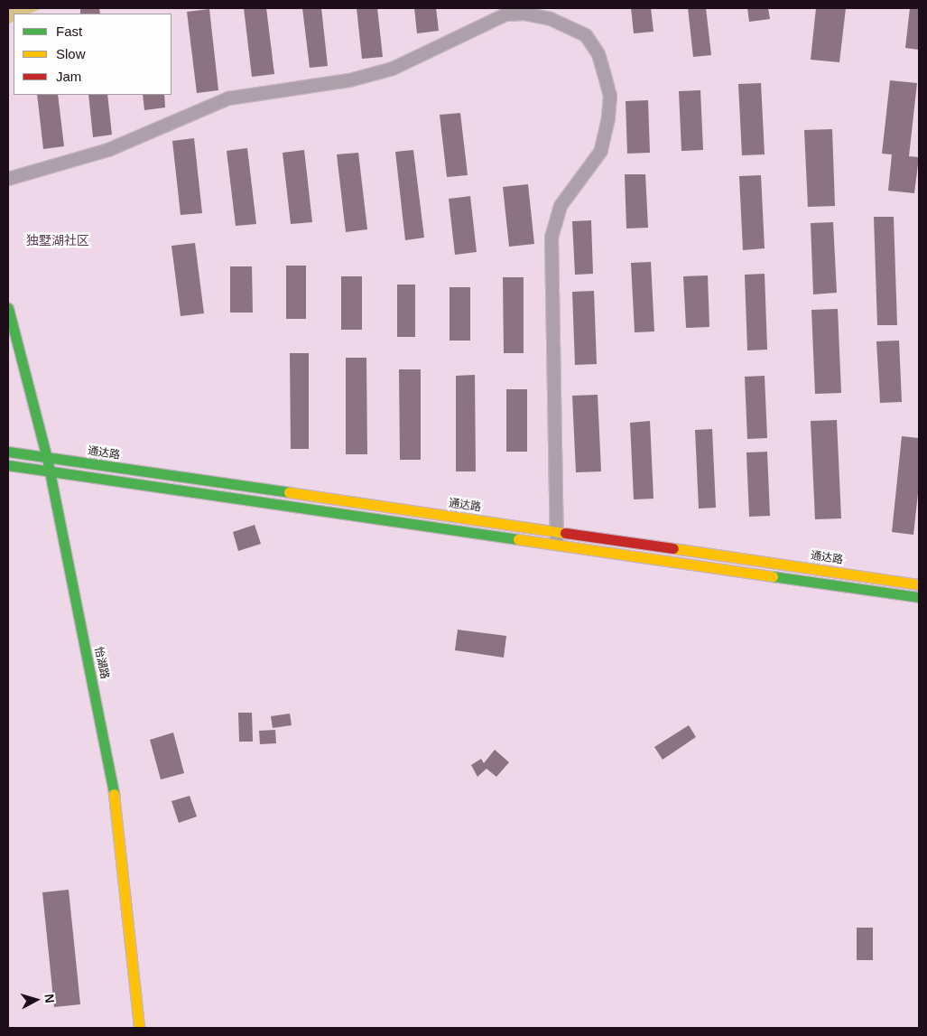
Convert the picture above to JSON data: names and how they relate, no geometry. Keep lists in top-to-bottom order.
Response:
{
  "streets": {
    "main road": ["通达路", "怡湖路"]
  },
  "crossings": [
    ["通达路", "怡湖路"]
  ],
  "districts": ["独墅湖社区"],
  "legend": ["Fast", "Slow", "Jam"],
  "north": "right"
}
